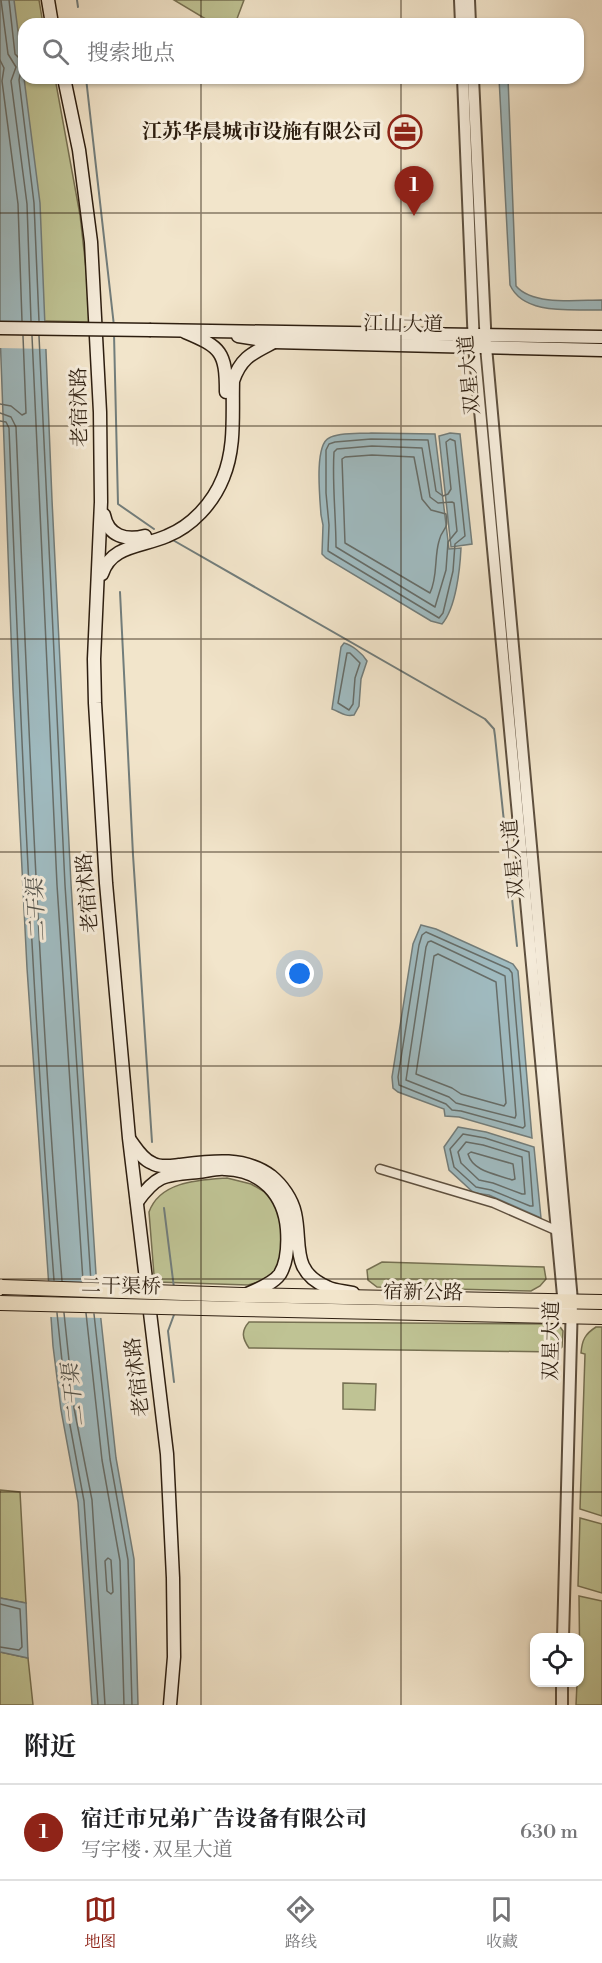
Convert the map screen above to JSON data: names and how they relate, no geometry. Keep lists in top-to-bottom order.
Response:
{
  "streets": {
    "highway": ["二干渠桥", "宿新公路"],
    "main road": ["江山大道", "老宿沭路"],
    "street": ["双星大道"]
  },
  "crossings": [
    ["江山大道", "双星大道"],
    ["双星大道", "宿新公路"],
    ["二干渠桥", "宿新公路"]
  ],
  "water": ["二干渠"],
  "places": {
    "office": ["江苏华晨城市设施有限公司"]
  },
  "page": {
    "search": "搜索地点",
    "pins": "1",
    "heading": "附近",
    "list": [
      {
        "mark": "1",
        "name": "宿迁市兄弟广告设备有限公司",
        "note": "写字楼 · 双星大道",
        "value": "630 m"
      }
    ],
    "nav": ["地图", "路线", "收藏"]
  }
}
